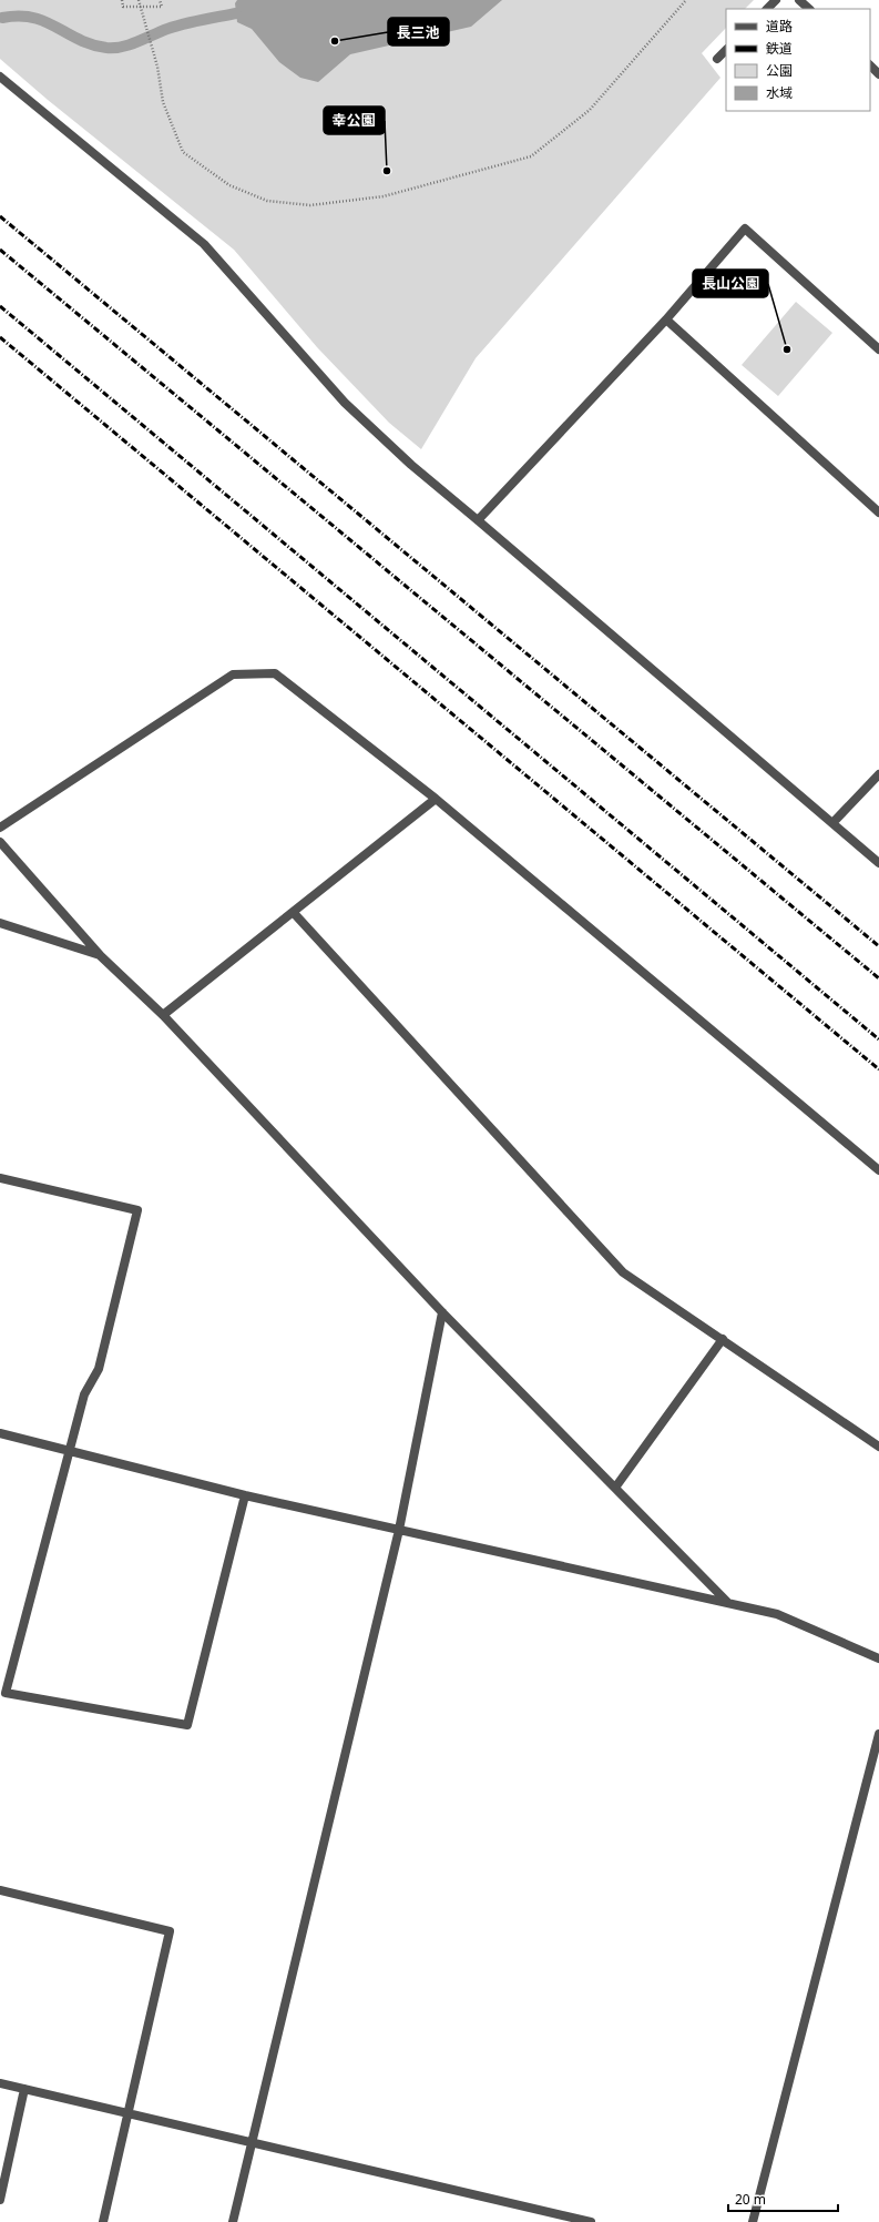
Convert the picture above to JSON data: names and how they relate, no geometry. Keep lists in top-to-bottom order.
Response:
{
  "places": ["長三池", "幸公園", "長山公園"],
  "legend": [
    "道路",
    "鉄道",
    "公園",
    "水域"
  ],
  "scale_bar": "20 m"
}
